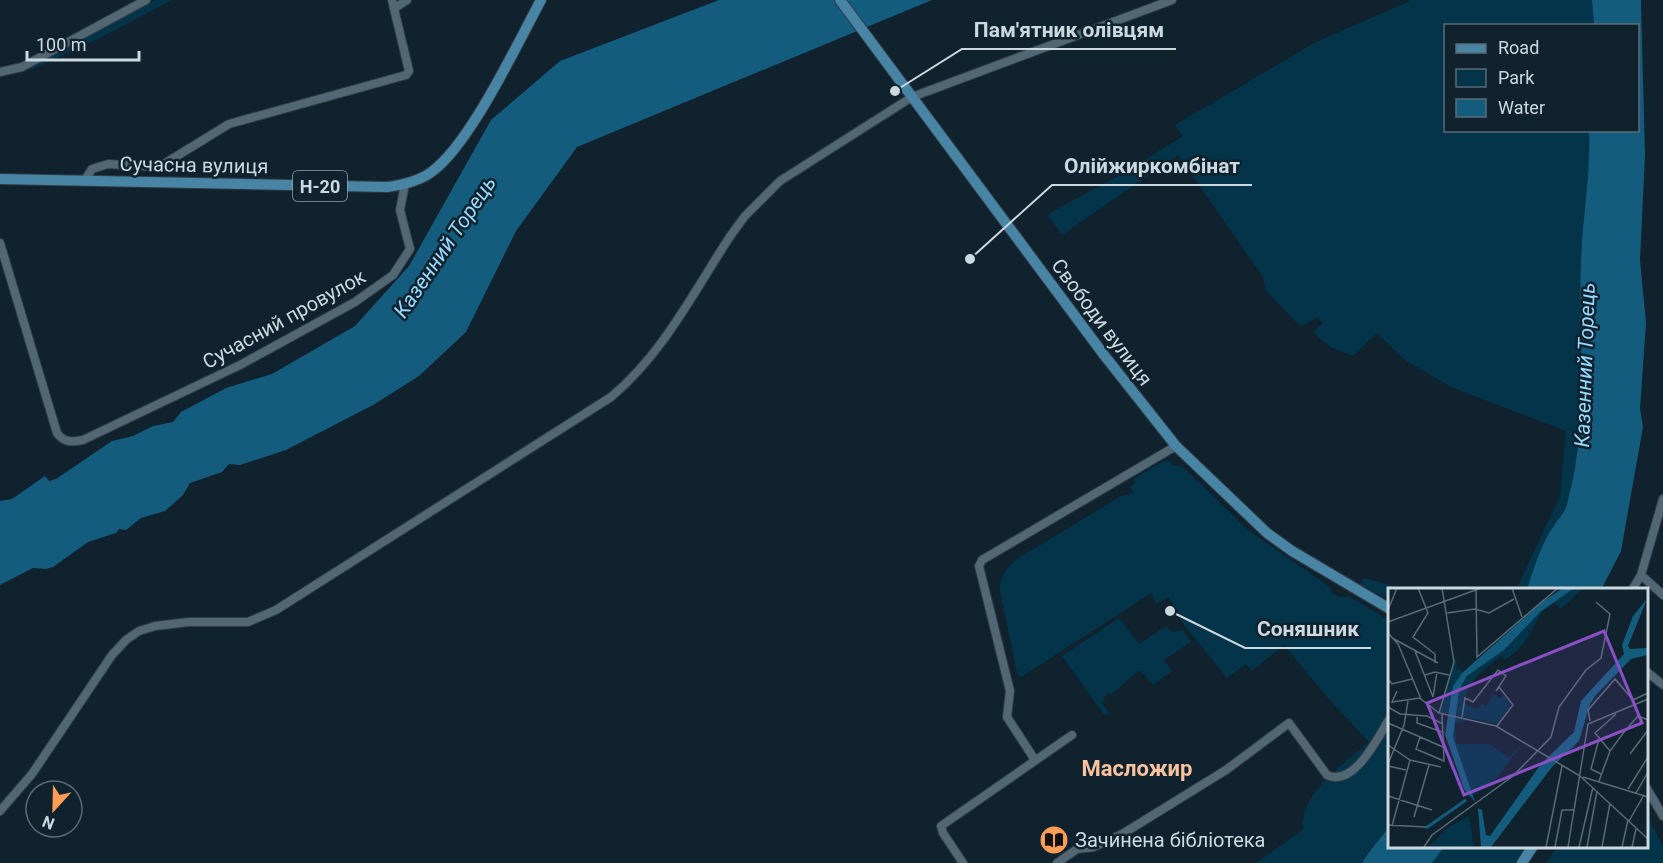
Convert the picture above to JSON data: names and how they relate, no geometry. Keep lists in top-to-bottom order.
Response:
{
  "streets": {
    "main road": ["Сучасна вулиця", "Н-20", "Свободи вулиця"],
    "street": ["Сучасний провулок"]
  },
  "crossings": [
    ["Сучасна вулиця", "Сучасний провулок"]
  ],
  "districts": ["Масложир"],
  "water": ["Казенний Торець"],
  "places": {
    "other": ["Пам'ятник олівцям", "Олійжиркомбiнат", "Соняшник"],
    "library": ["Зачинена бібліотека"]
  },
  "legend": ["Road", "Park", "Water"],
  "scale_bar": "100 m",
  "north": "bottom"
}
